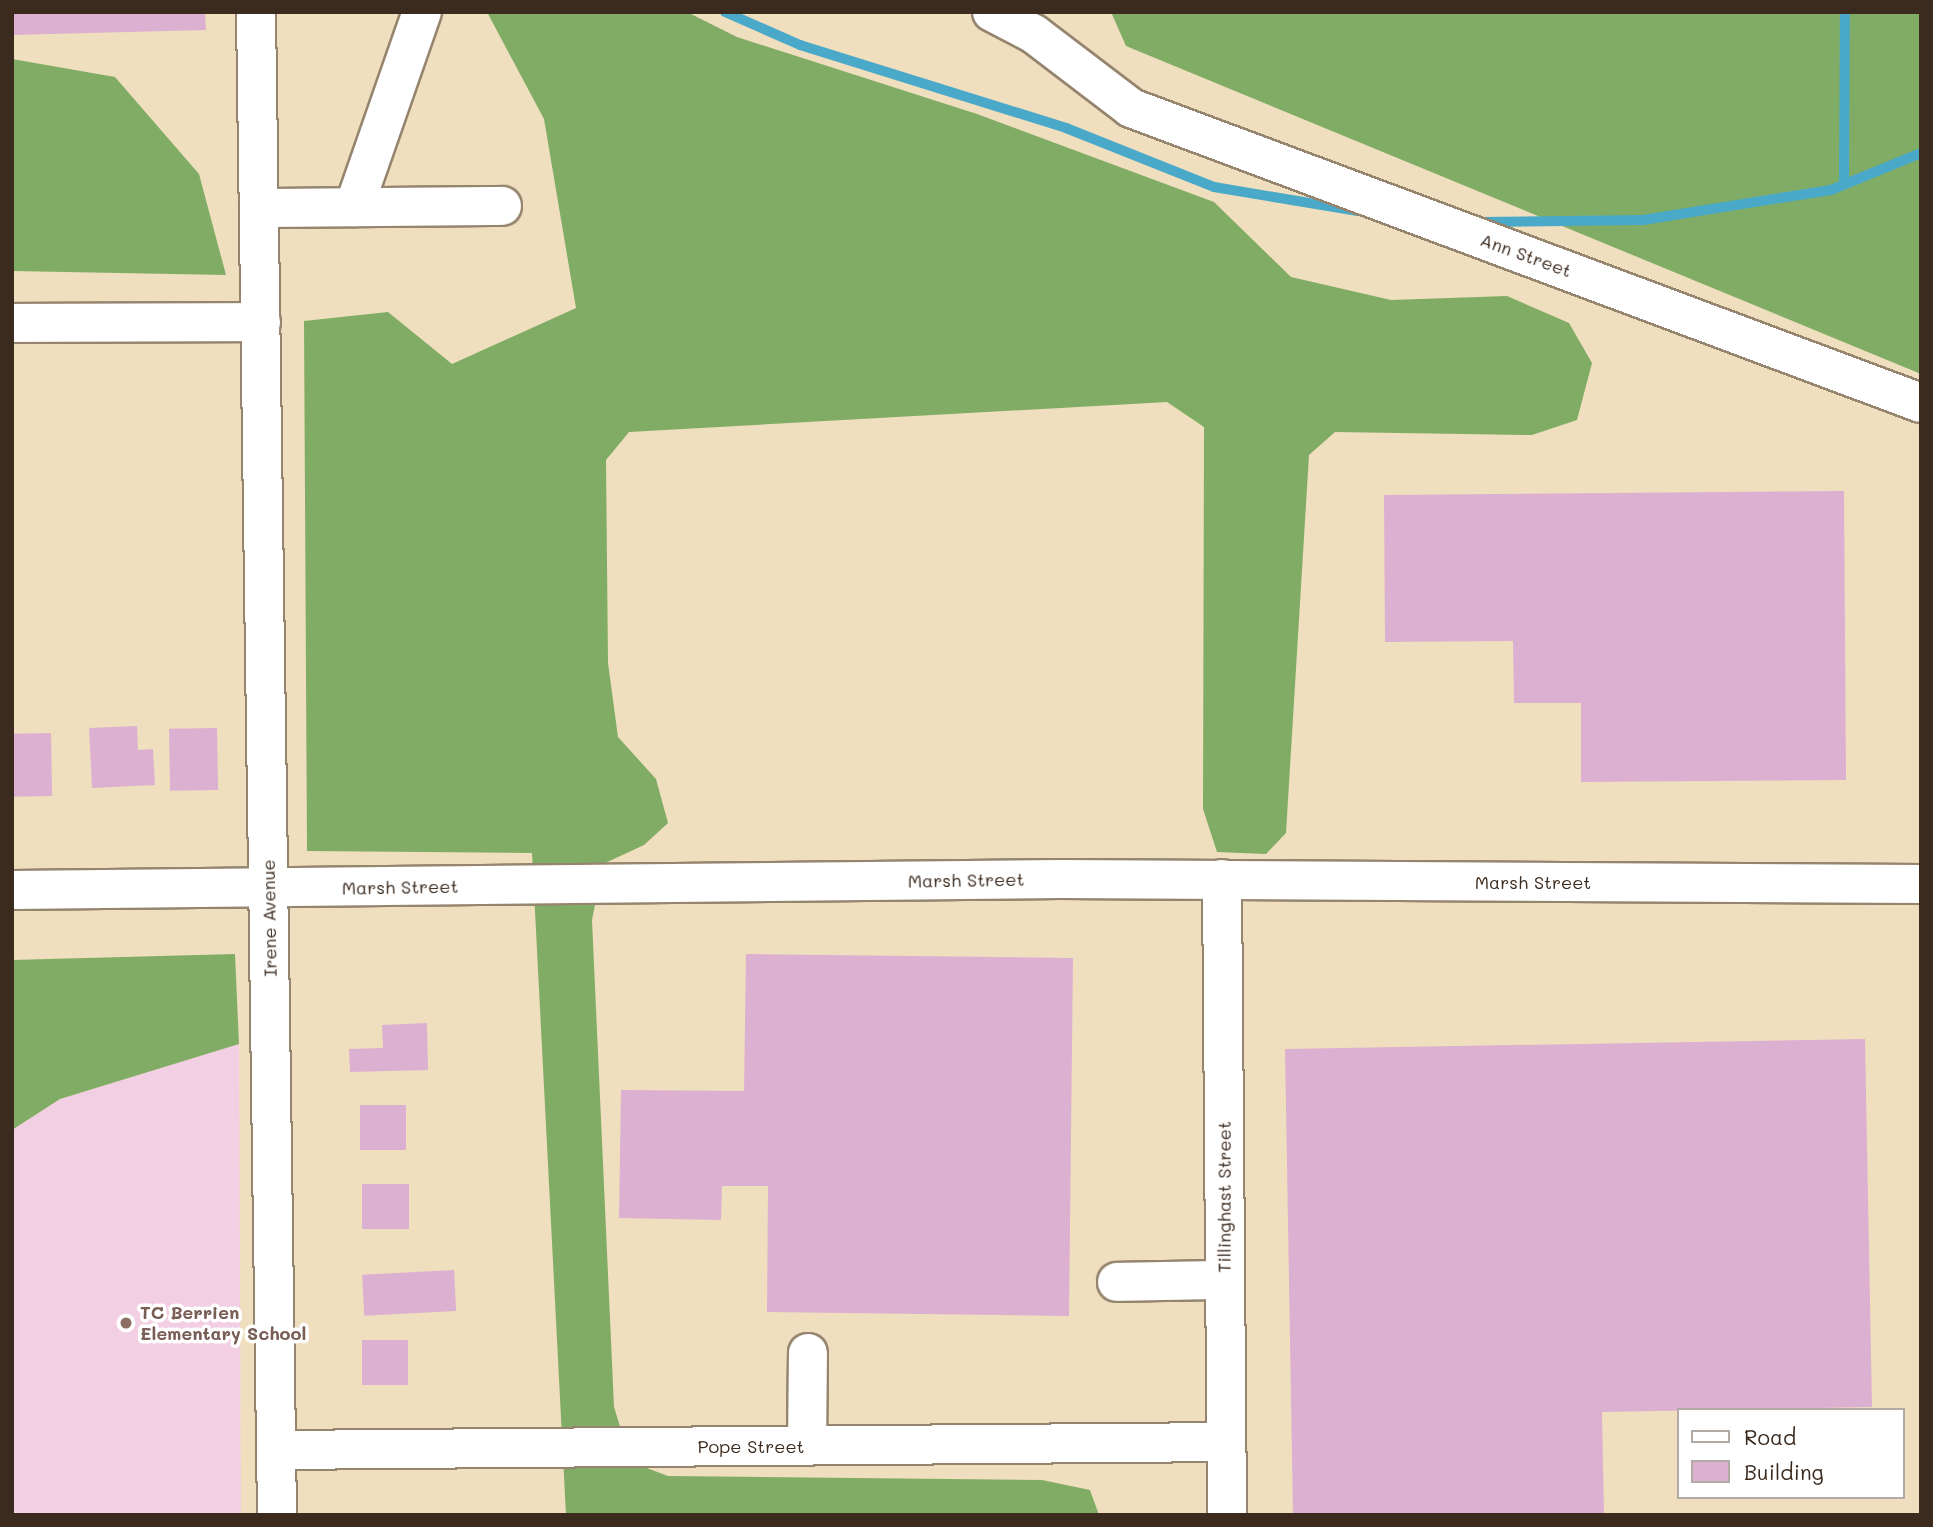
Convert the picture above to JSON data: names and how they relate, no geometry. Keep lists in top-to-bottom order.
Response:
{
  "streets": {
    "street": [
      "Ann Street",
      "Marsh Street",
      "Irene Avenue",
      "Tillinghast Street",
      "Pope Street"
    ]
  },
  "crossings": [
    ["Marsh Street", "Irene Avenue"],
    ["Marsh Street", "Tillinghast Street"],
    ["Irene Avenue", "Pope Street"],
    ["Tillinghast Street", "Pope Street"]
  ],
  "places": ["TC Berrien Elementary School"],
  "legend": ["Road", "Building"]
}
